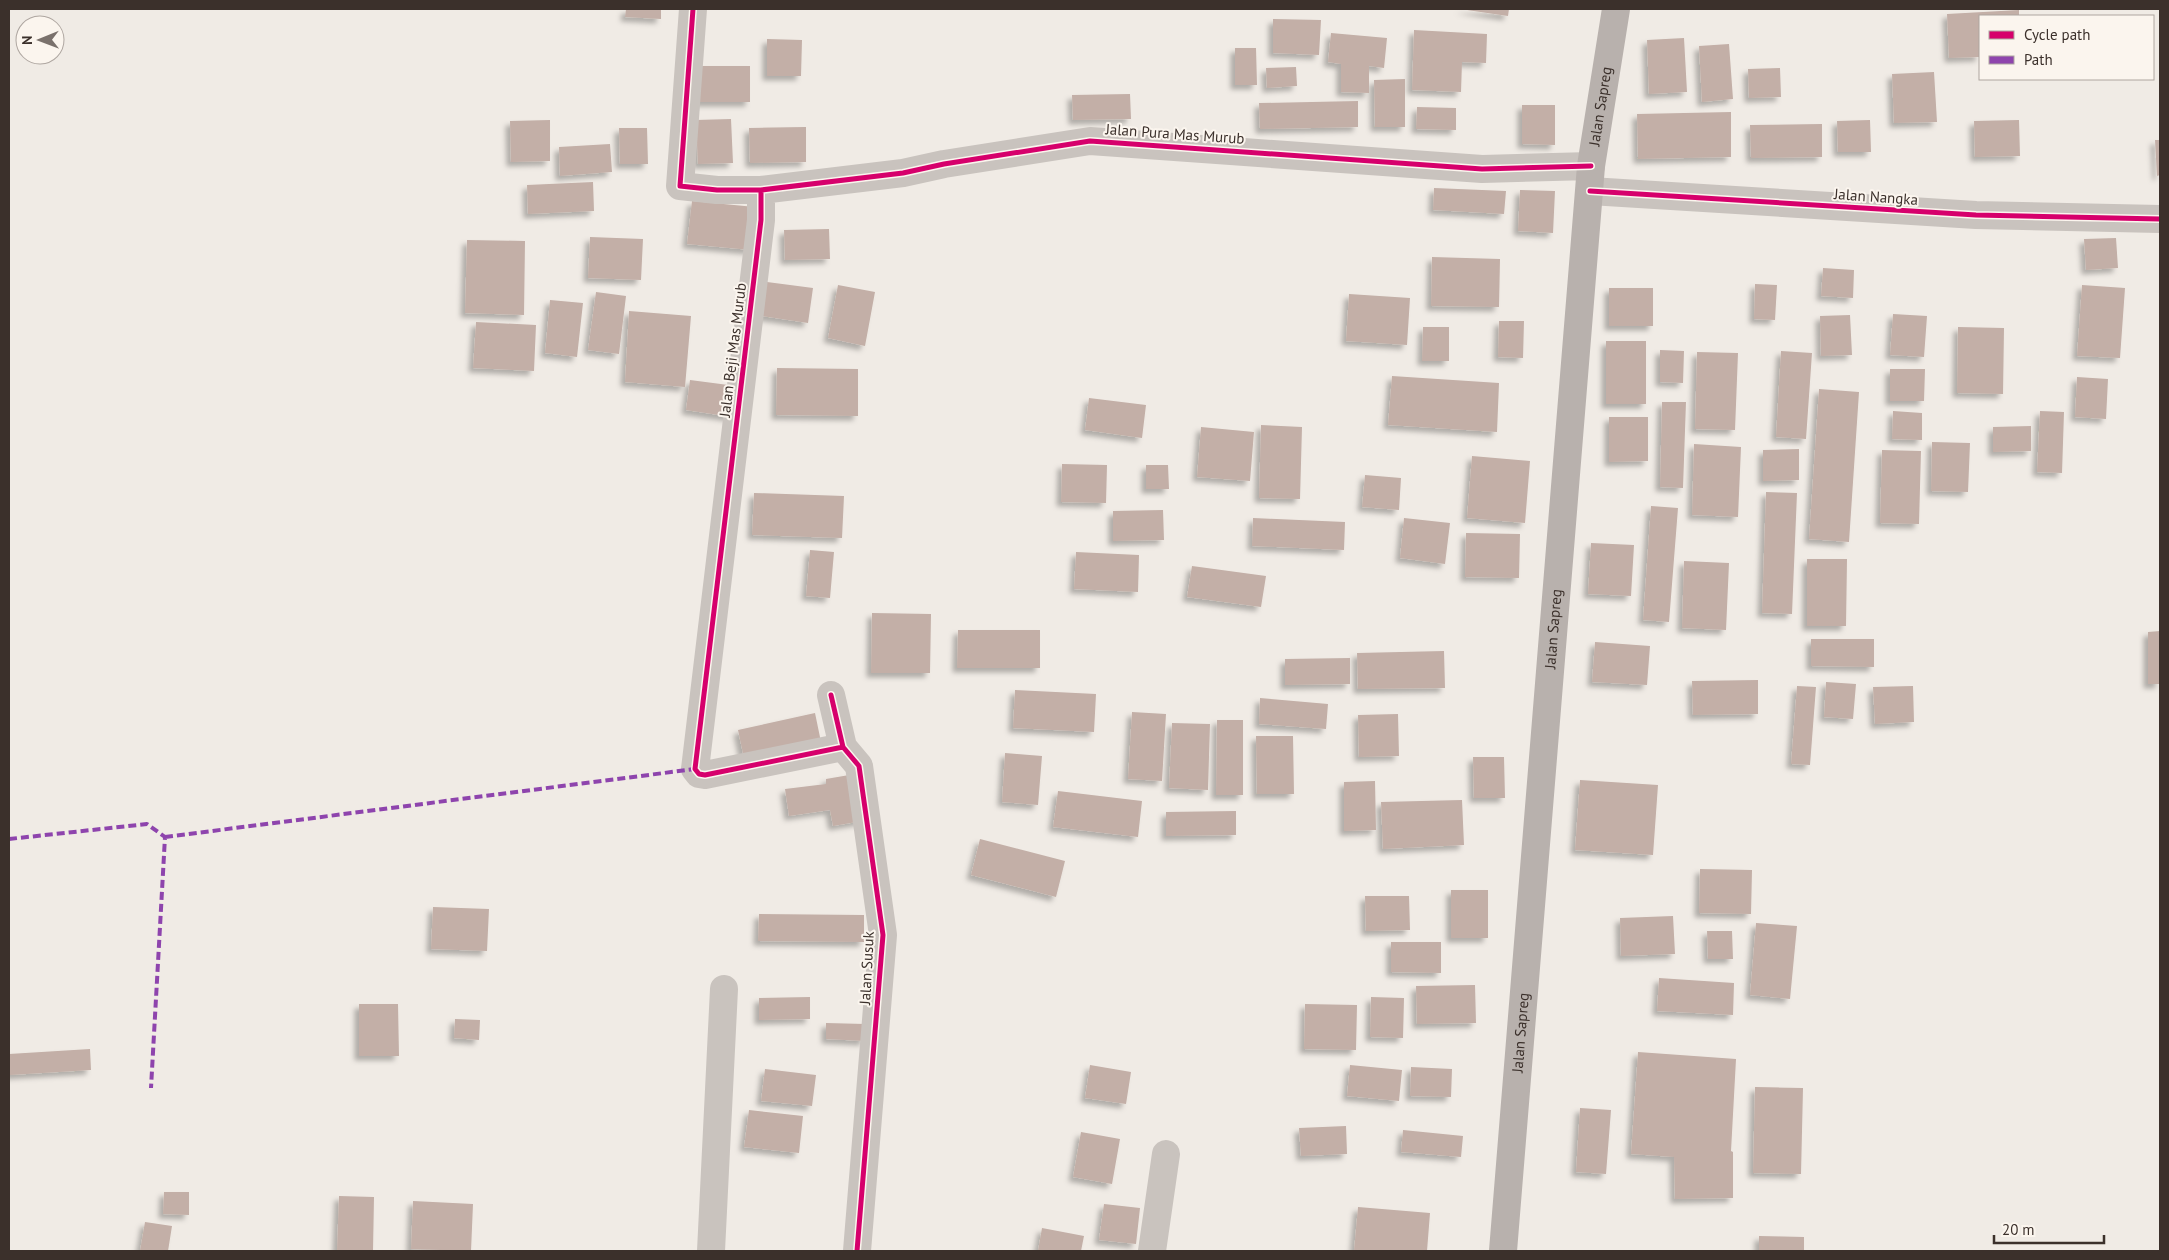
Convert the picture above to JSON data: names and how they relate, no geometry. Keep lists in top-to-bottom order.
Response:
{
  "streets": {
    "main road": ["Jalan Sapreg"],
    "street": [
      "Jalan Pura Mas Murub",
      "Jalan Nangka",
      "Jalan Beji Mas Murub",
      "Jalan Susuk"
    ]
  },
  "crossings": [
    ["Jalan Sapreg", "Jalan Pura Mas Murub"],
    ["Jalan Sapreg", "Jalan Nangka"],
    ["Jalan Pura Mas Murub", "Jalan Nangka"],
    ["Jalan Pura Mas Murub", "Jalan Beji Mas Murub"],
    ["Jalan Beji Mas Murub", "Jalan Susuk"]
  ],
  "legend": ["Cycle path", "Path"],
  "scale_bar": "20 m",
  "north": "left"
}
